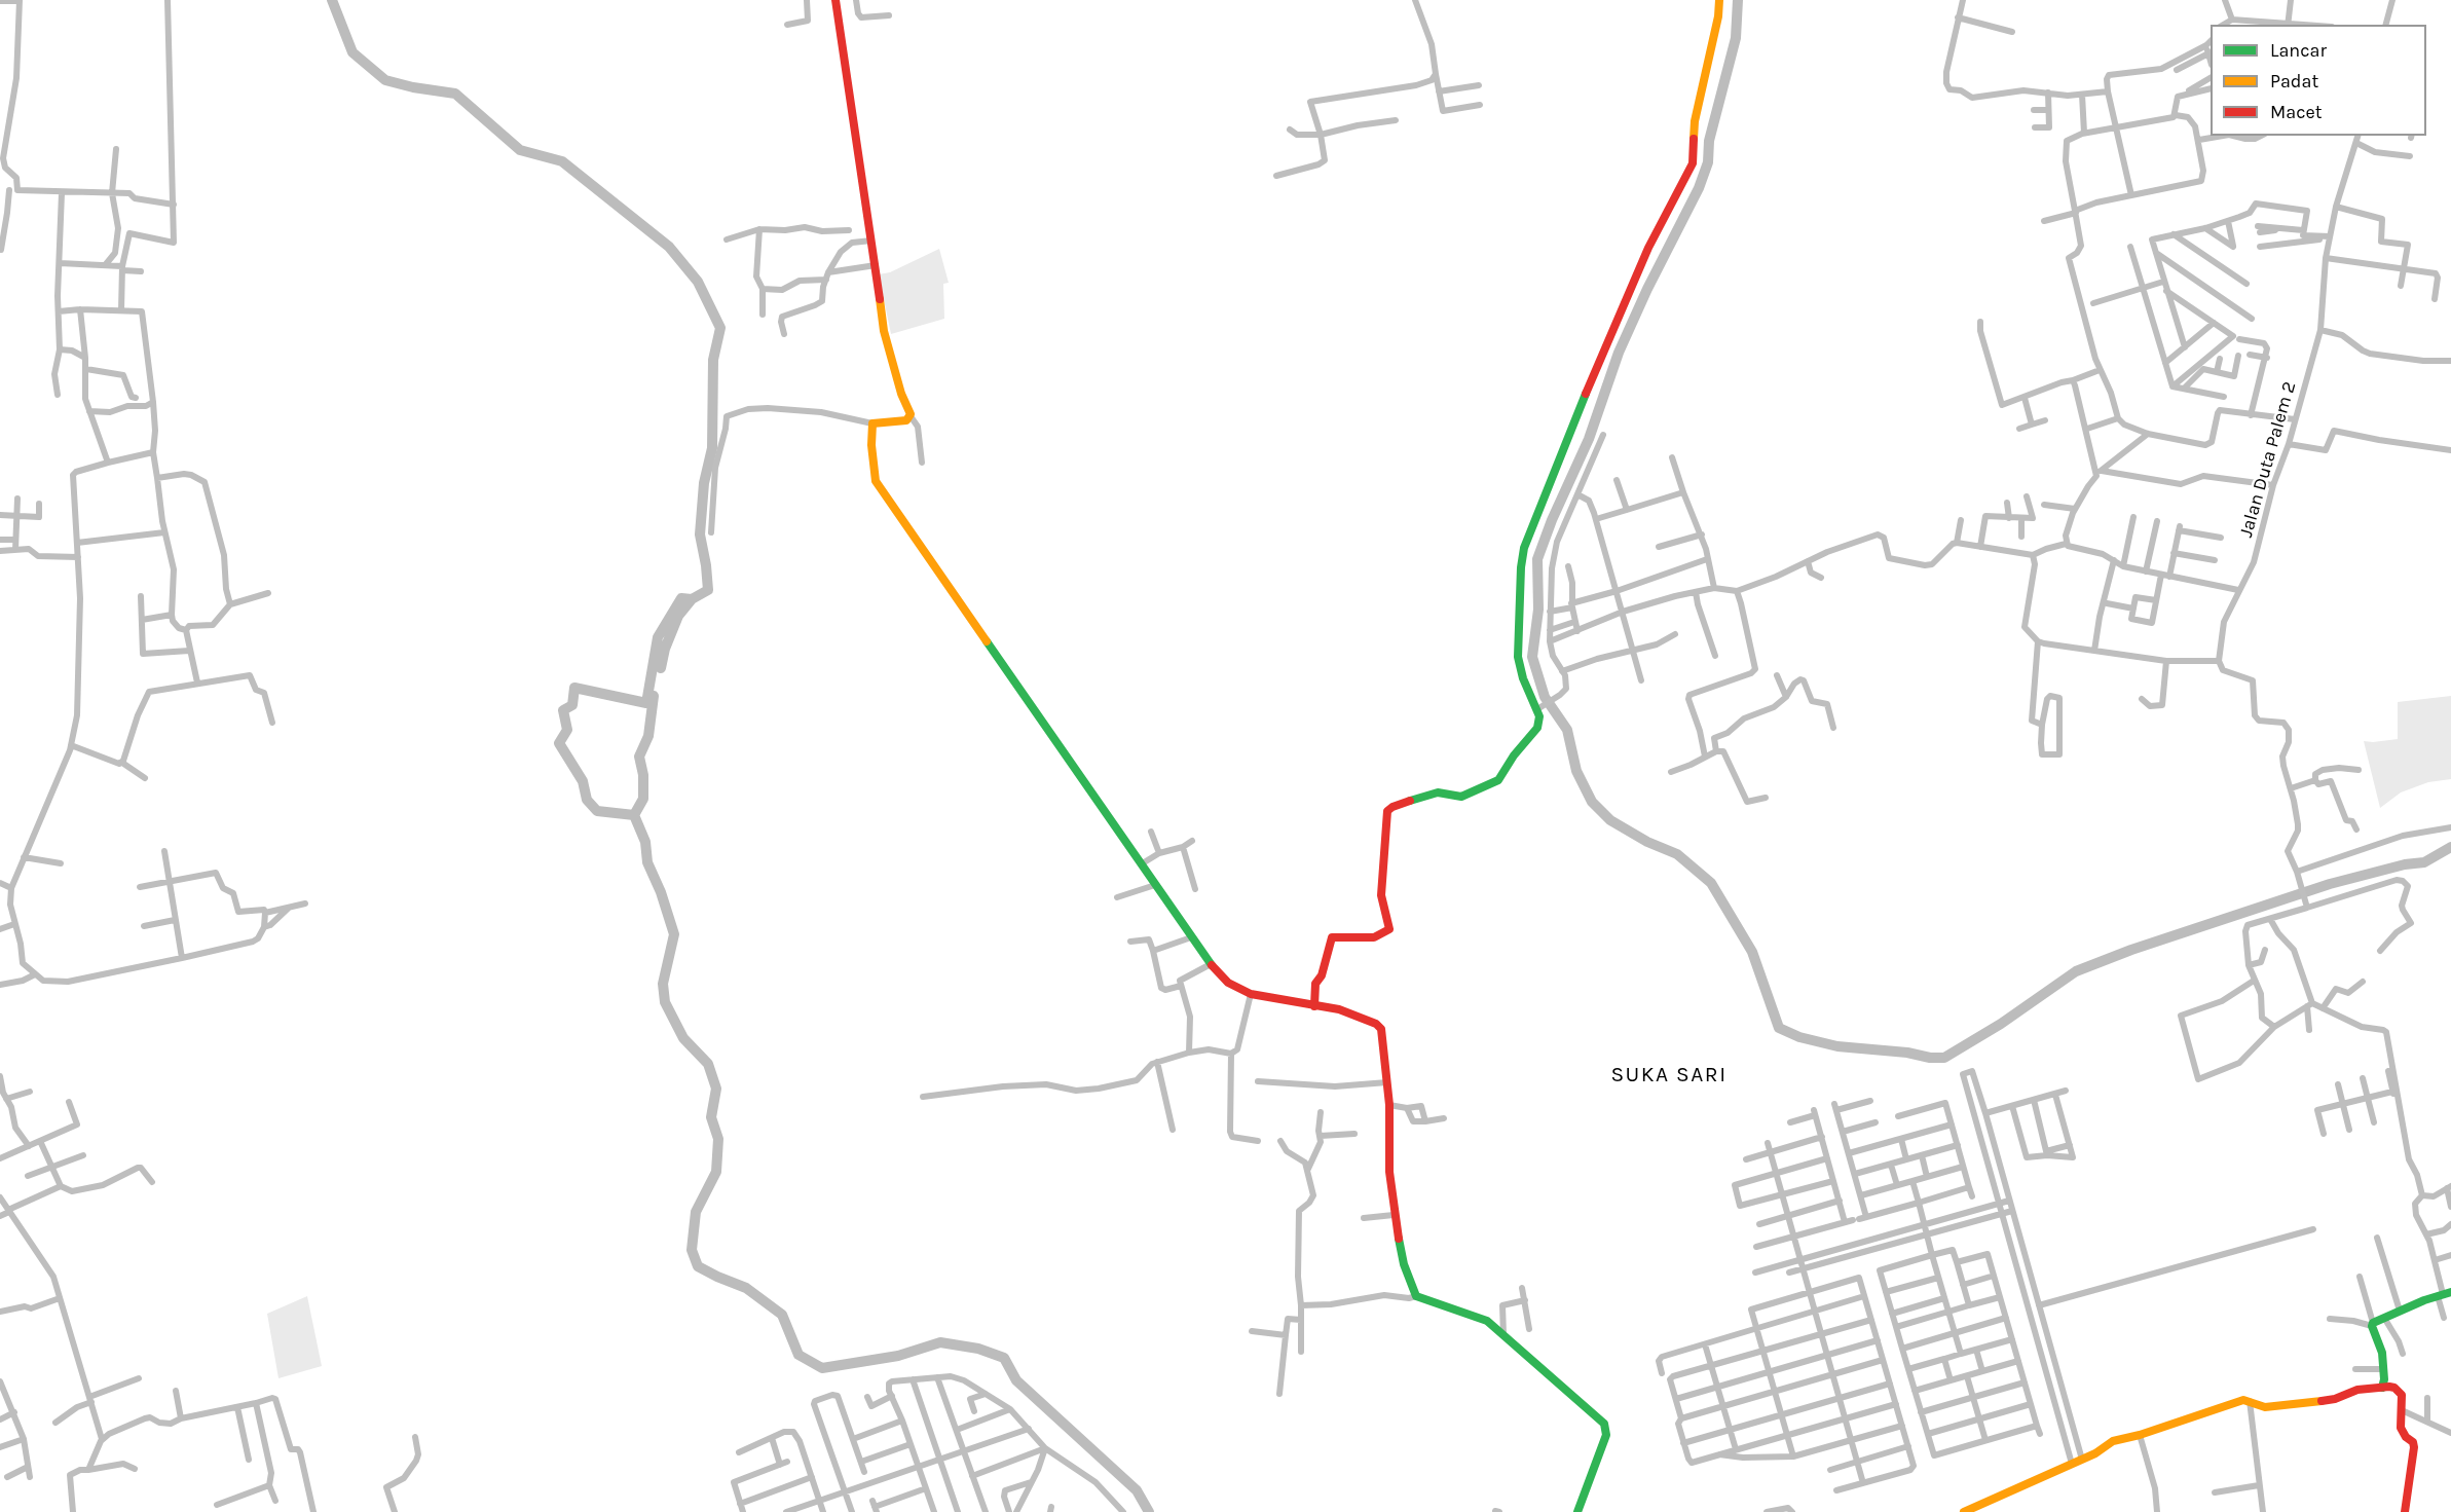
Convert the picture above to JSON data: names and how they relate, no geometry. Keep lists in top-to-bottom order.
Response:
{
  "streets": {
    "street": ["Jalan Duta Palem 2"]
  },
  "districts": ["SUKA SARI"],
  "legend": ["Lancar", "Padat", "Macet"]
}
